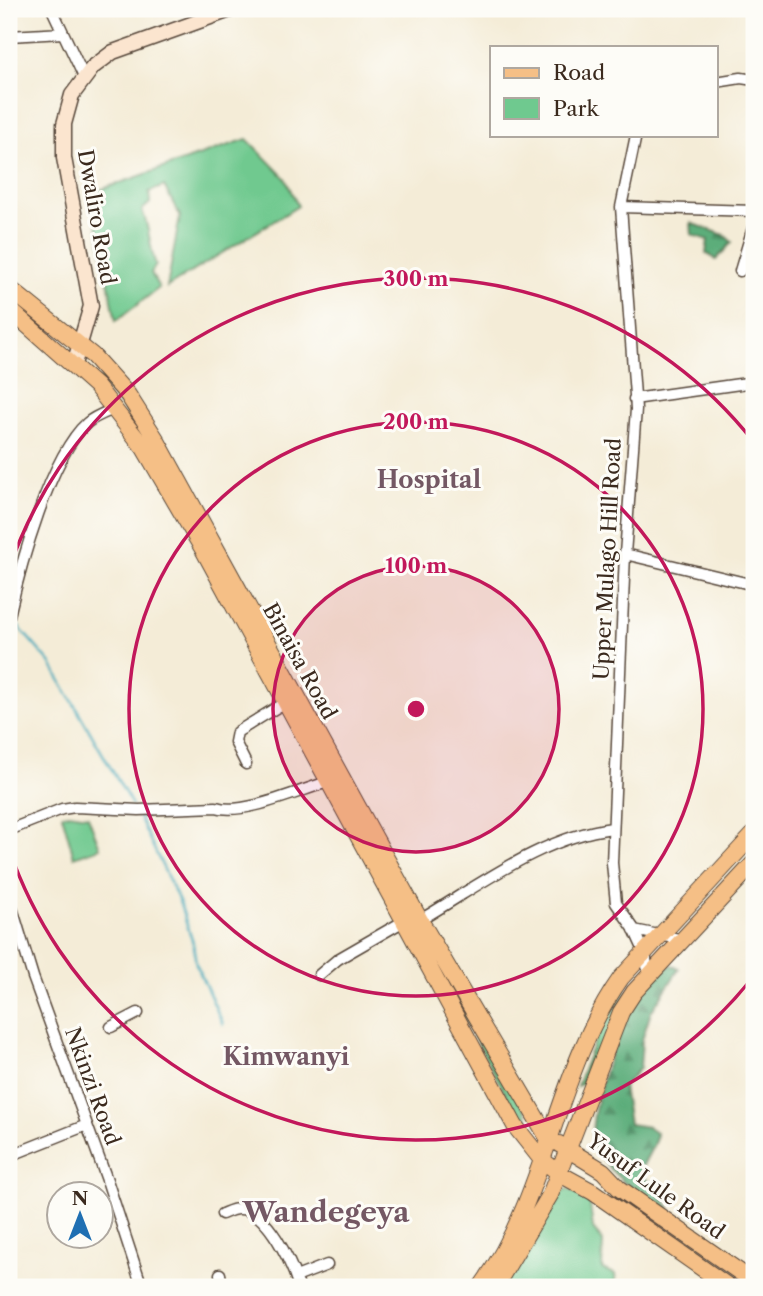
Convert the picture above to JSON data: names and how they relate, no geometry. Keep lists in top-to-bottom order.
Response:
{
  "streets": {
    "main road": ["Binaisa Road", "Yusuf Lule Road"],
    "street": ["Dwaliro Road", "Upper Mulago Hill Road", "Nkinzi Road"]
  },
  "crossings": [
    ["Dwaliro Road", "Binaisa Road"],
    ["Binaisa Road", "Yusuf Lule Road"]
  ],
  "districts": ["Hospital", "Kimwanyi", "Wandegeya"],
  "legend": ["Road", "Park"],
  "north": "top",
  "rings": ["300 m", "200 m", "100 m"]
}
